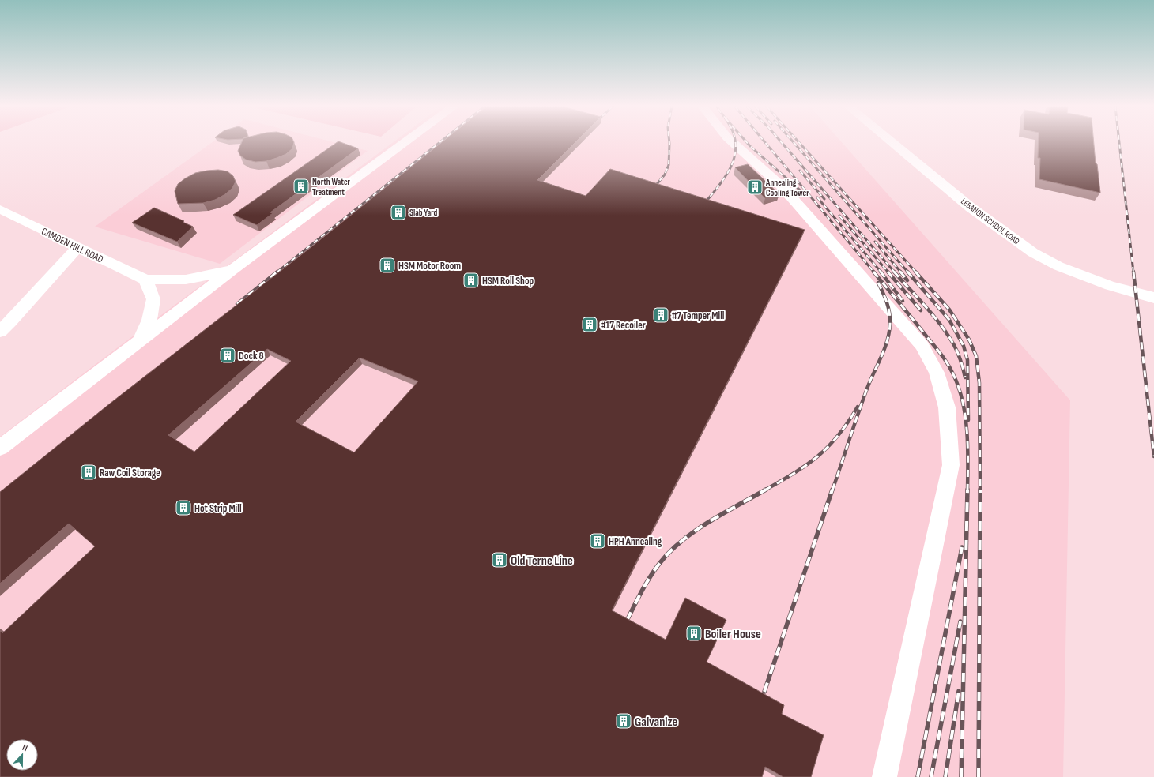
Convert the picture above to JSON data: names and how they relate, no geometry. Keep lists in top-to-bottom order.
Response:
{
  "streets": {
    "street": ["LEBANON SCHOOL ROAD", "CAMDEN HILL ROAD"]
  },
  "places": {
    "building": [
      "North Water Treatment",
      "Annealing Cooling Tower",
      "Slab Yard",
      "HSM Motor Room",
      "HSM Roll Shop",
      "#7 Temper Mill",
      "#17 Recoiler",
      "Dock 8",
      "Raw Coil Storage",
      "Hot Strip Mill",
      "HPH Annealing",
      "Old Terne Line",
      "Boiler House",
      "Galvanize"
    ]
  },
  "north": "top"
}
